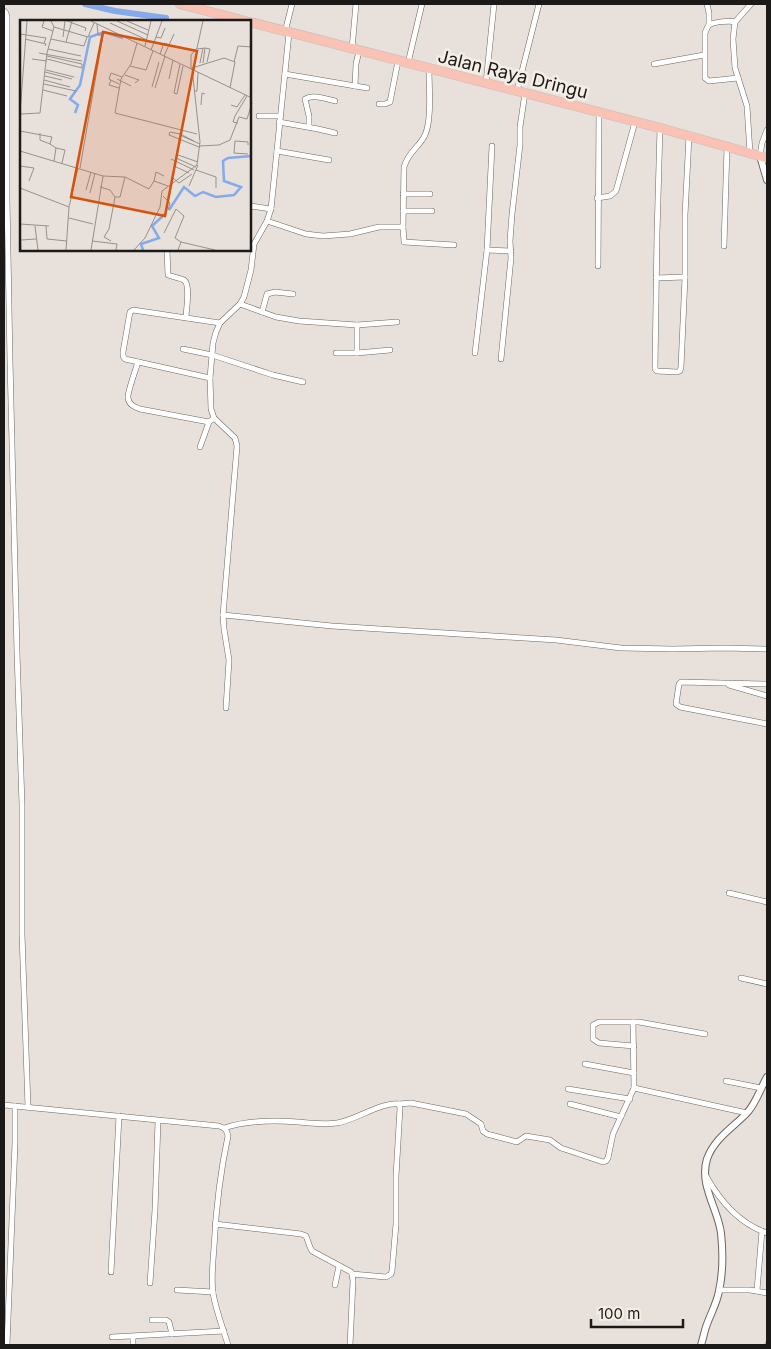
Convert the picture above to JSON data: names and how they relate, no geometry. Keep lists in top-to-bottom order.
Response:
{
  "streets": {
    "highway": ["Jalan Raya Dringu"]
  },
  "scale_bar": "100 m"
}
